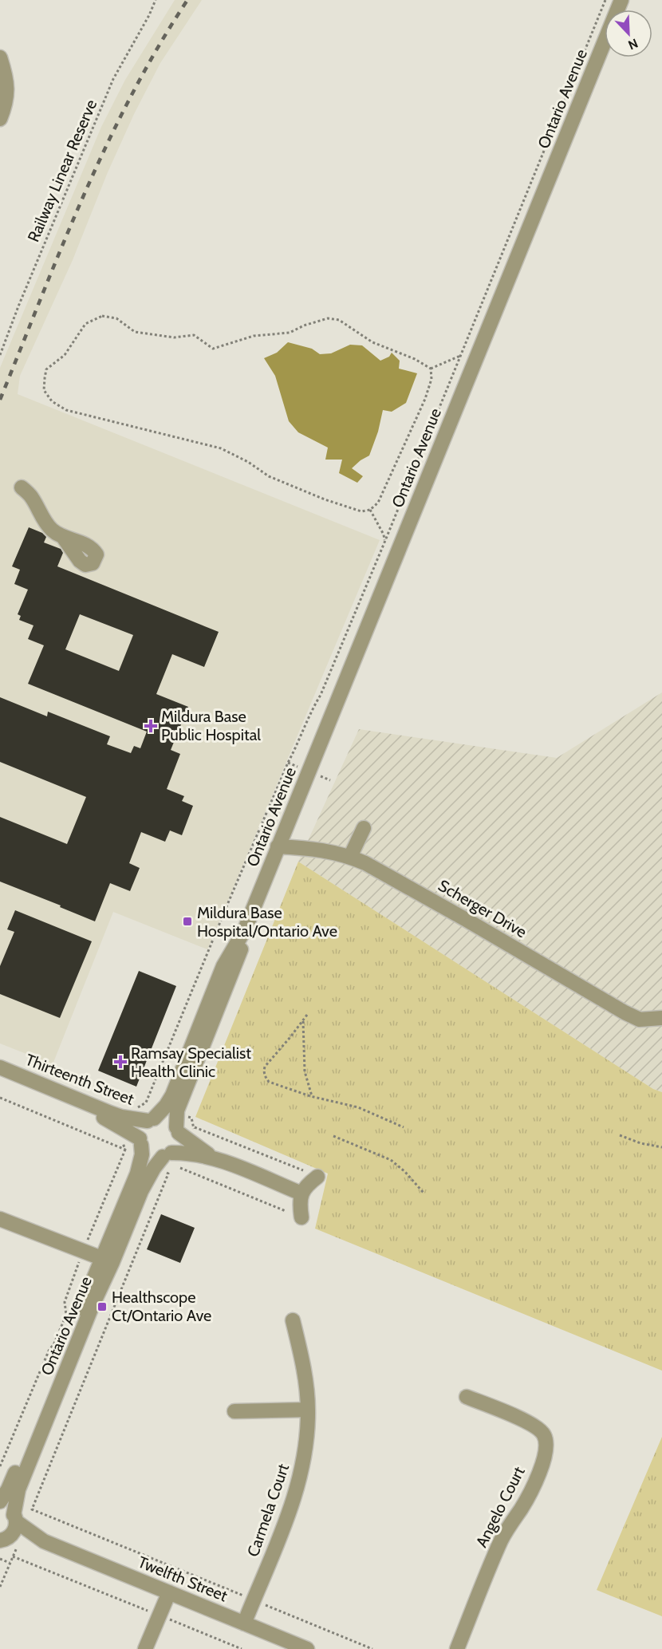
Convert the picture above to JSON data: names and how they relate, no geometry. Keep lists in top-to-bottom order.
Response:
{
  "streets": {
    "street": [
      "Ontario Avenue",
      "Scherger Drive",
      "Thirteenth Street",
      "Angelo Court",
      "Carmela Court",
      "Twelfth Street"
    ],
    "path": ["Railway Linear Reserve"]
  },
  "crossings": [
    ["Ontario Avenue", "Scherger Drive"],
    ["Ontario Avenue", "Thirteenth Street"],
    ["Ontario Avenue", "Twelfth Street"],
    ["Carmela Court", "Twelfth Street"]
  ],
  "places": {
    "health": ["Mildura Base Public Hospital", "Ramsay Specialist Health Clinic"],
    "transit": ["Mildura Base Hospital/Ontario Ave", "Healthscope Ct/Ontario Ave"]
  },
  "north": "bottom right"
}
